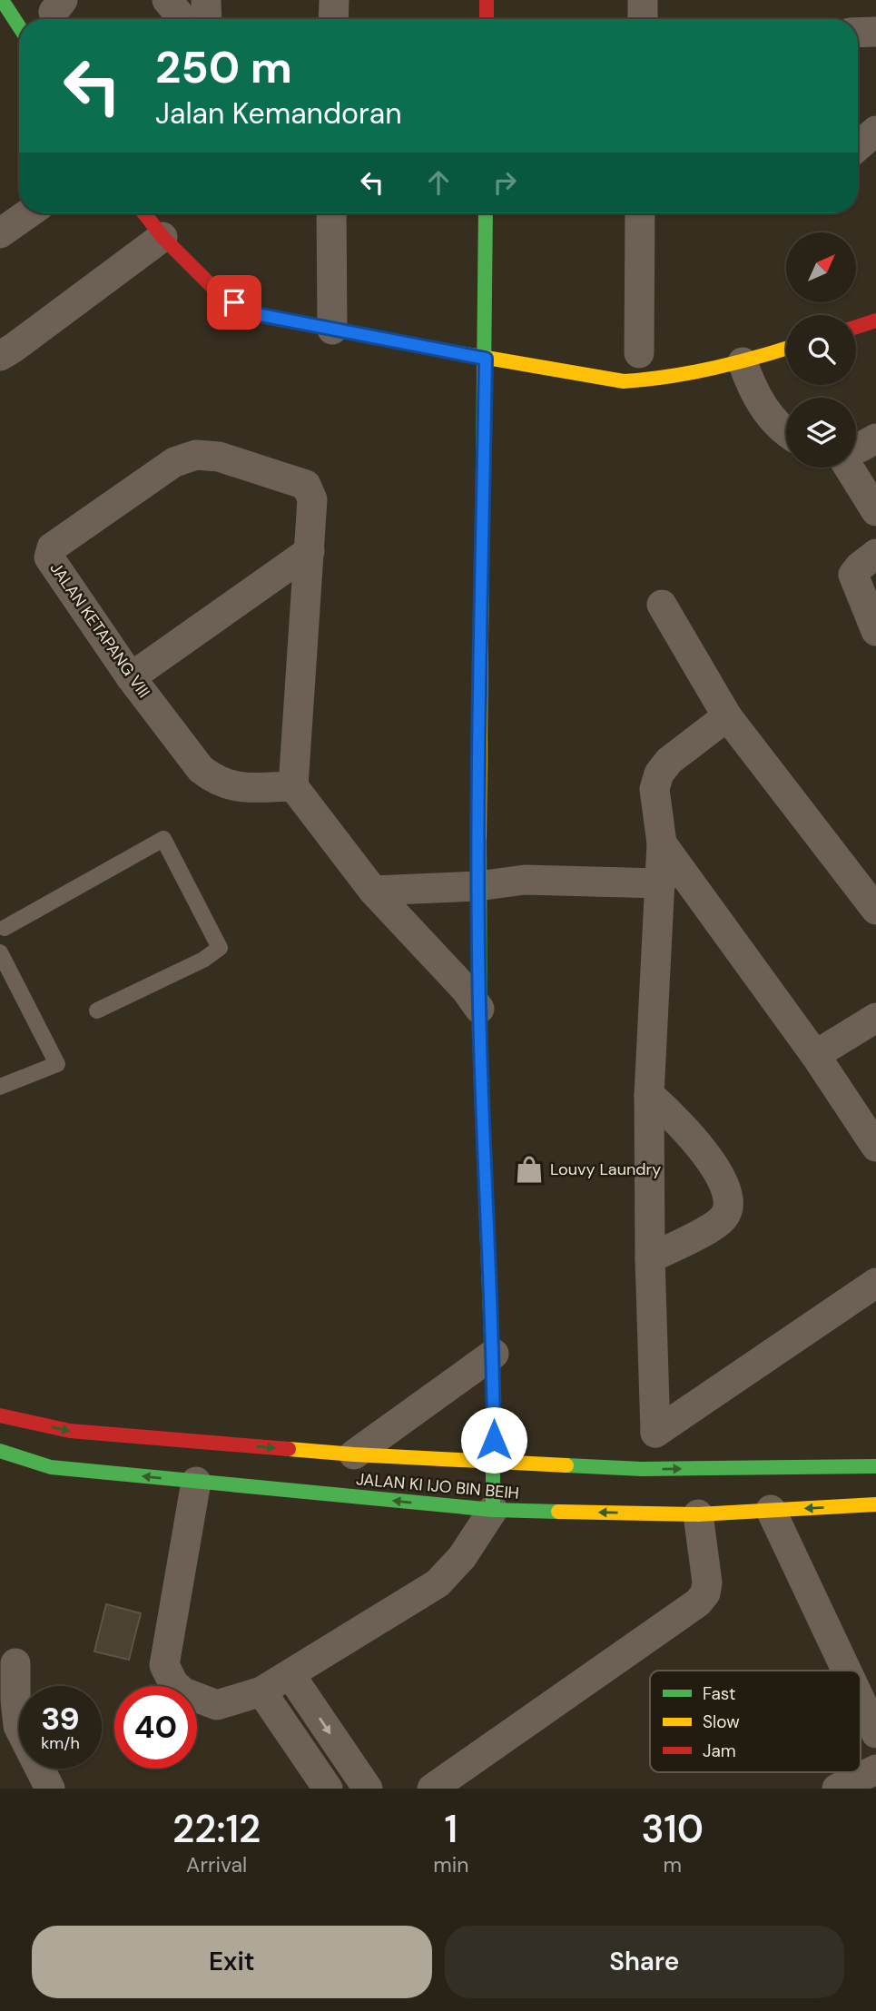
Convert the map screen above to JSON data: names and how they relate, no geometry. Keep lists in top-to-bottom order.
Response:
{
  "streets": {
    "street": ["JALAN KETAPANG VIII", "JALAN KI IJO BIN BEIH"]
  },
  "places": {
    "shop": ["Louvy Laundry"]
  },
  "legend": ["Fast", "Slow", "Jam"],
  "north": "top right",
  "page": {
    "turn": ["250 m", "Jalan Kemandoran"],
    "speed": "39 km/h",
    "limit": "40",
    "eta": [
      "22:12",
      "Arrival",
      "1",
      "min",
      "310",
      "m"
    ],
    "buttons": ["Exit", "Share"]
  }
}
